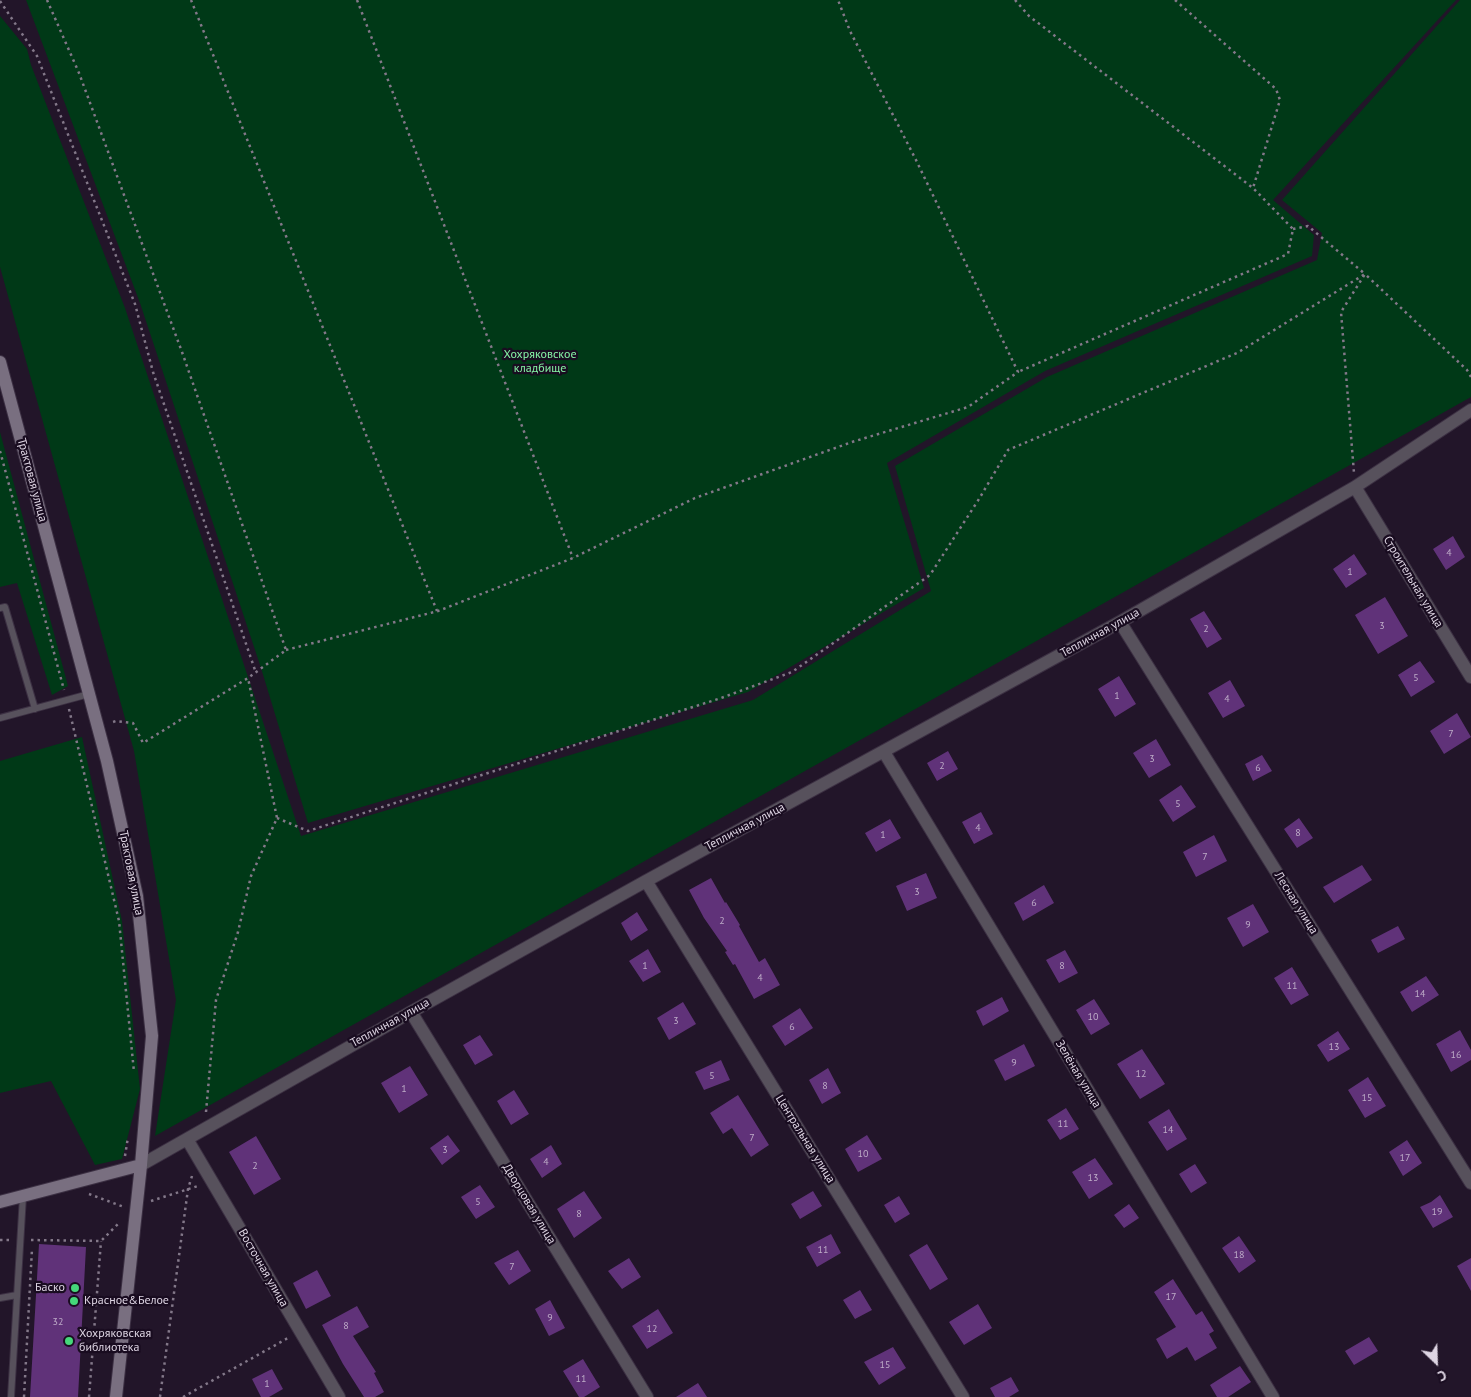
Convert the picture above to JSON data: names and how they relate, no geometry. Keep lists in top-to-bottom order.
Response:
{
  "streets": {
    "street": [
      "Трактовая улица",
      "Строительная улица",
      "Тепличная улица",
      "Лесная улица",
      "Зелёная улица",
      "Центральная улица",
      "Дворцовая улица",
      "Восточная улица"
    ]
  },
  "crossings": [
    ["Трактовая улица", "Тепличная улица"],
    ["Строительная улица", "Тепличная улица"],
    ["Тепличная улица", "Лесная улица"],
    ["Тепличная улица", "Зелёная улица"],
    ["Тепличная улица", "Центральная улица"],
    ["Тепличная улица", "Дворцовая улица"],
    ["Тепличная улица", "Восточная улица"]
  ],
  "parks": ["Хохряковское кладбище"],
  "places": ["Баско", "Красное&Белое", "Хохряковская библиотека"],
  "house_numbers": [
    "4",
    "1",
    "3",
    "2",
    "5",
    "1",
    "4",
    "7",
    "3",
    "2",
    "6",
    "5",
    "4",
    "8",
    "1",
    "7",
    "3",
    "6",
    "2",
    "9",
    "1",
    "8",
    "4",
    "11",
    "14",
    "10",
    "3",
    "6",
    "13",
    "16",
    "9",
    "12",
    "5",
    "8",
    "1",
    "15",
    "11",
    "14",
    "7",
    "3",
    "10",
    "17",
    "4",
    "2",
    "13",
    "5",
    "19",
    "8",
    "11",
    "18",
    "7",
    "17",
    "9",
    "32",
    "8",
    "12",
    "15",
    "11",
    "1"
  ],
  "north": "bottom right"
}
